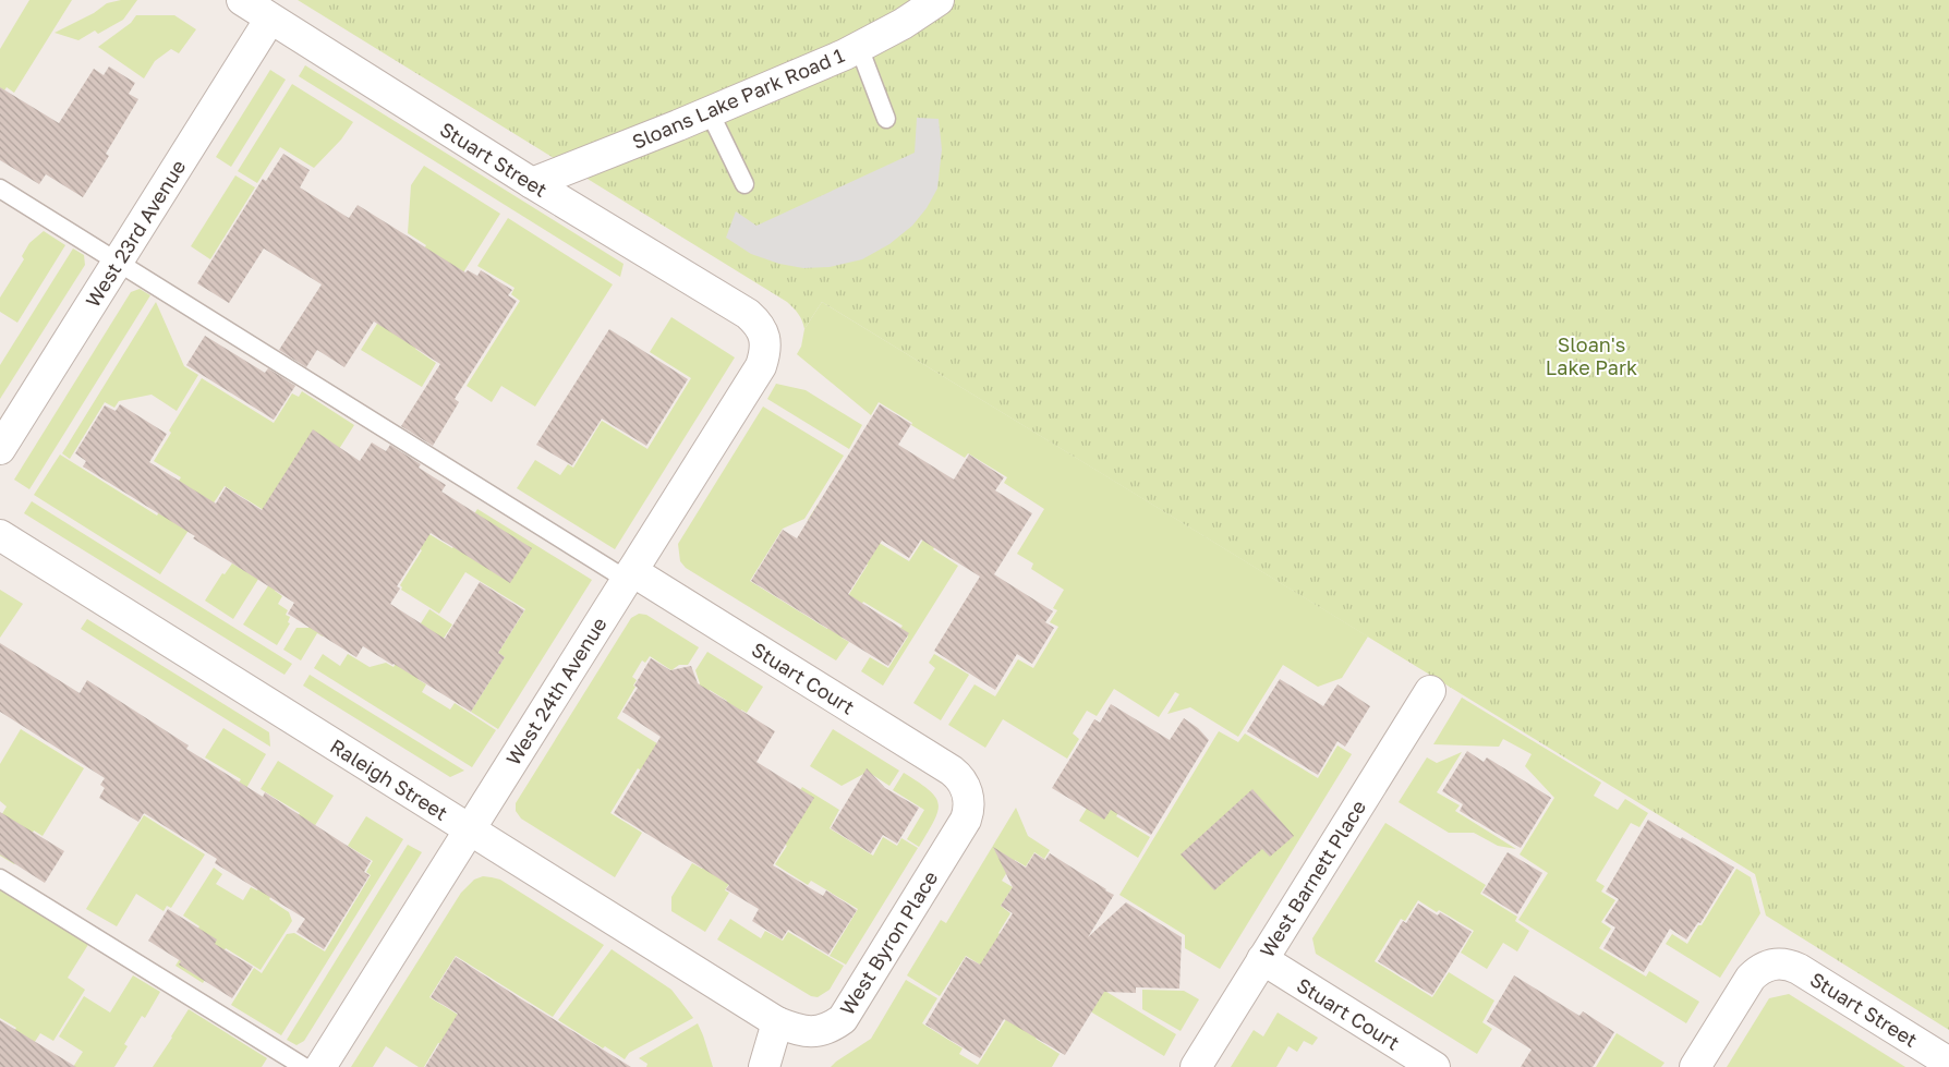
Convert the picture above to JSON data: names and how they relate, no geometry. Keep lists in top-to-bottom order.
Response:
{
  "streets": {
    "street": [
      "Sloans Lake Park Road 1",
      "Stuart Street",
      "West 23rd Avenue",
      "Stuart Court",
      "West 24th Avenue",
      "Raleigh Street",
      "West Barnett Place",
      "West Byron Place"
    ]
  },
  "crossings": [
    ["Sloans Lake Park Road 1", "Stuart Street"],
    ["Stuart Street", "West 23rd Avenue"],
    ["Stuart Street", "West 24th Avenue"],
    ["Stuart Court", "West 24th Avenue"],
    ["Stuart Court", "West Barnett Place"],
    ["Stuart Court", "West Byron Place"],
    ["West 24th Avenue", "Raleigh Street"],
    ["Raleigh Street", "West Byron Place"]
  ],
  "parks": ["Sloan's Lake Park"]
}
